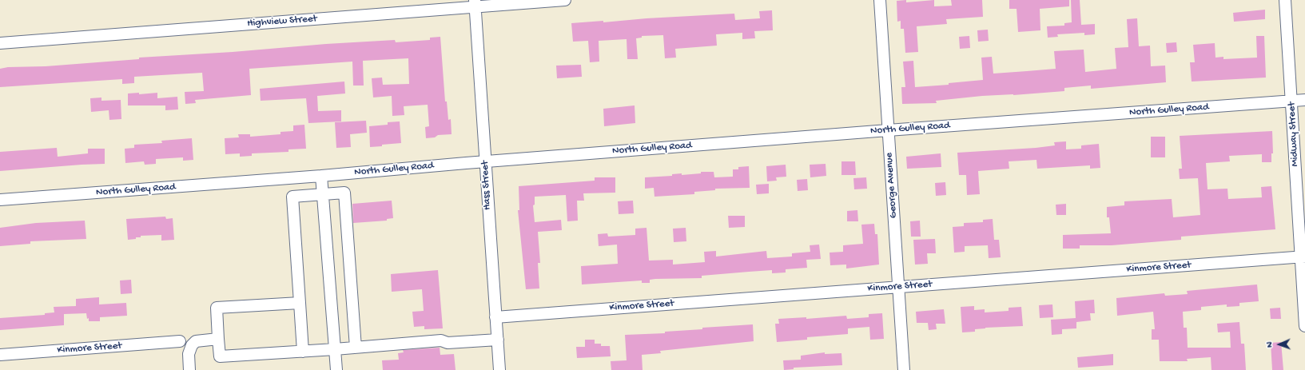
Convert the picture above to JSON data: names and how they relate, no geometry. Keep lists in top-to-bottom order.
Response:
{
  "streets": {
    "street": [
      "Highview Street",
      "North Gulley Road",
      "Midway Street",
      "Hass Street",
      "George Avenue",
      "Kinmore Street"
    ]
  },
  "crossings": [
    ["Highview Street", "Hass Street"],
    ["North Gulley Road", "Midway Street"],
    ["North Gulley Road", "Hass Street"],
    ["North Gulley Road", "George Avenue"],
    ["Midway Street", "Kinmore Street"],
    ["Hass Street", "Kinmore Street"],
    ["George Avenue", "Kinmore Street"]
  ],
  "north": "left"
}
